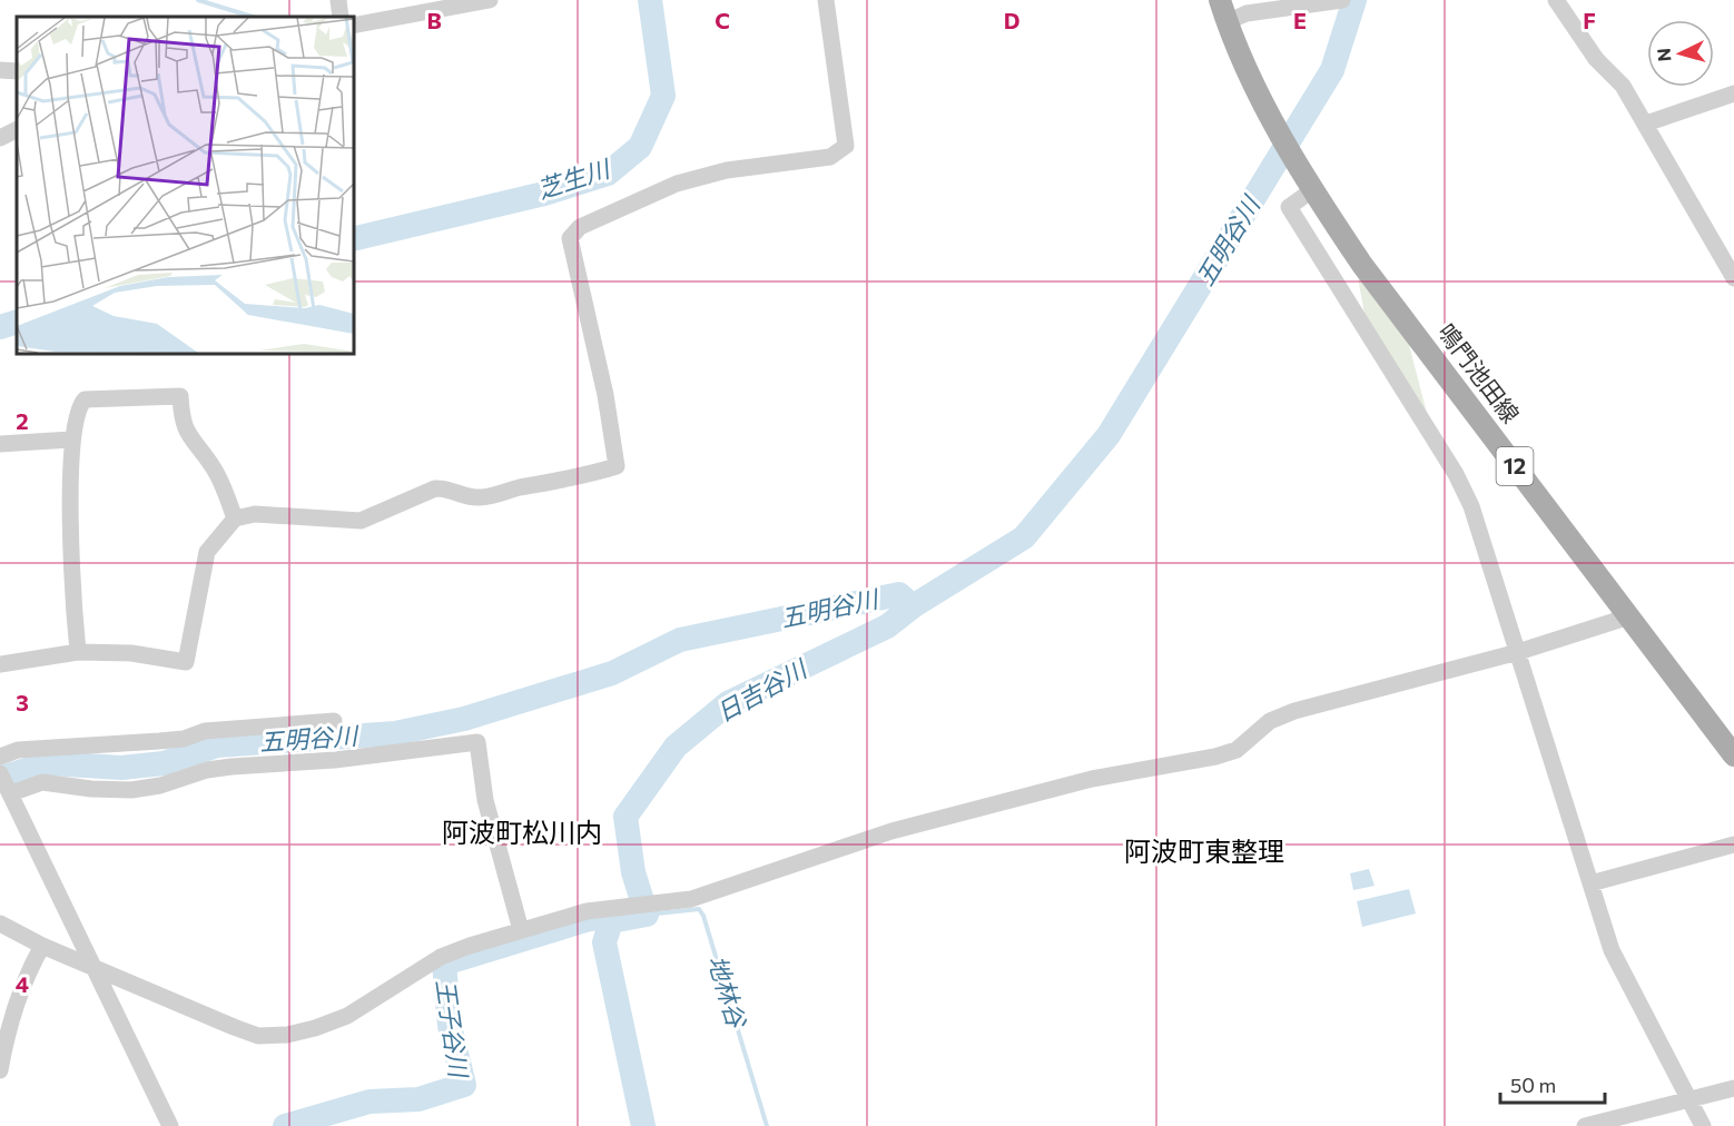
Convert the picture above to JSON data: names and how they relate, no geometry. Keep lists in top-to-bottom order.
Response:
{
  "streets": {
    "main road": ["鳴門池田線", "12"]
  },
  "districts": ["阿波町松川内", "阿波町東整理"],
  "water": [
    "芝生川",
    "五明谷川",
    "日吉谷川",
    "地林谷",
    "王子谷川"
  ],
  "scale_bar": "50 m",
  "north": "left",
  "grid": {
    "columns": [
      "B",
      "C",
      "D",
      "E",
      "F"
    ],
    "rows": ["2", "3", "4"]
  }
}
